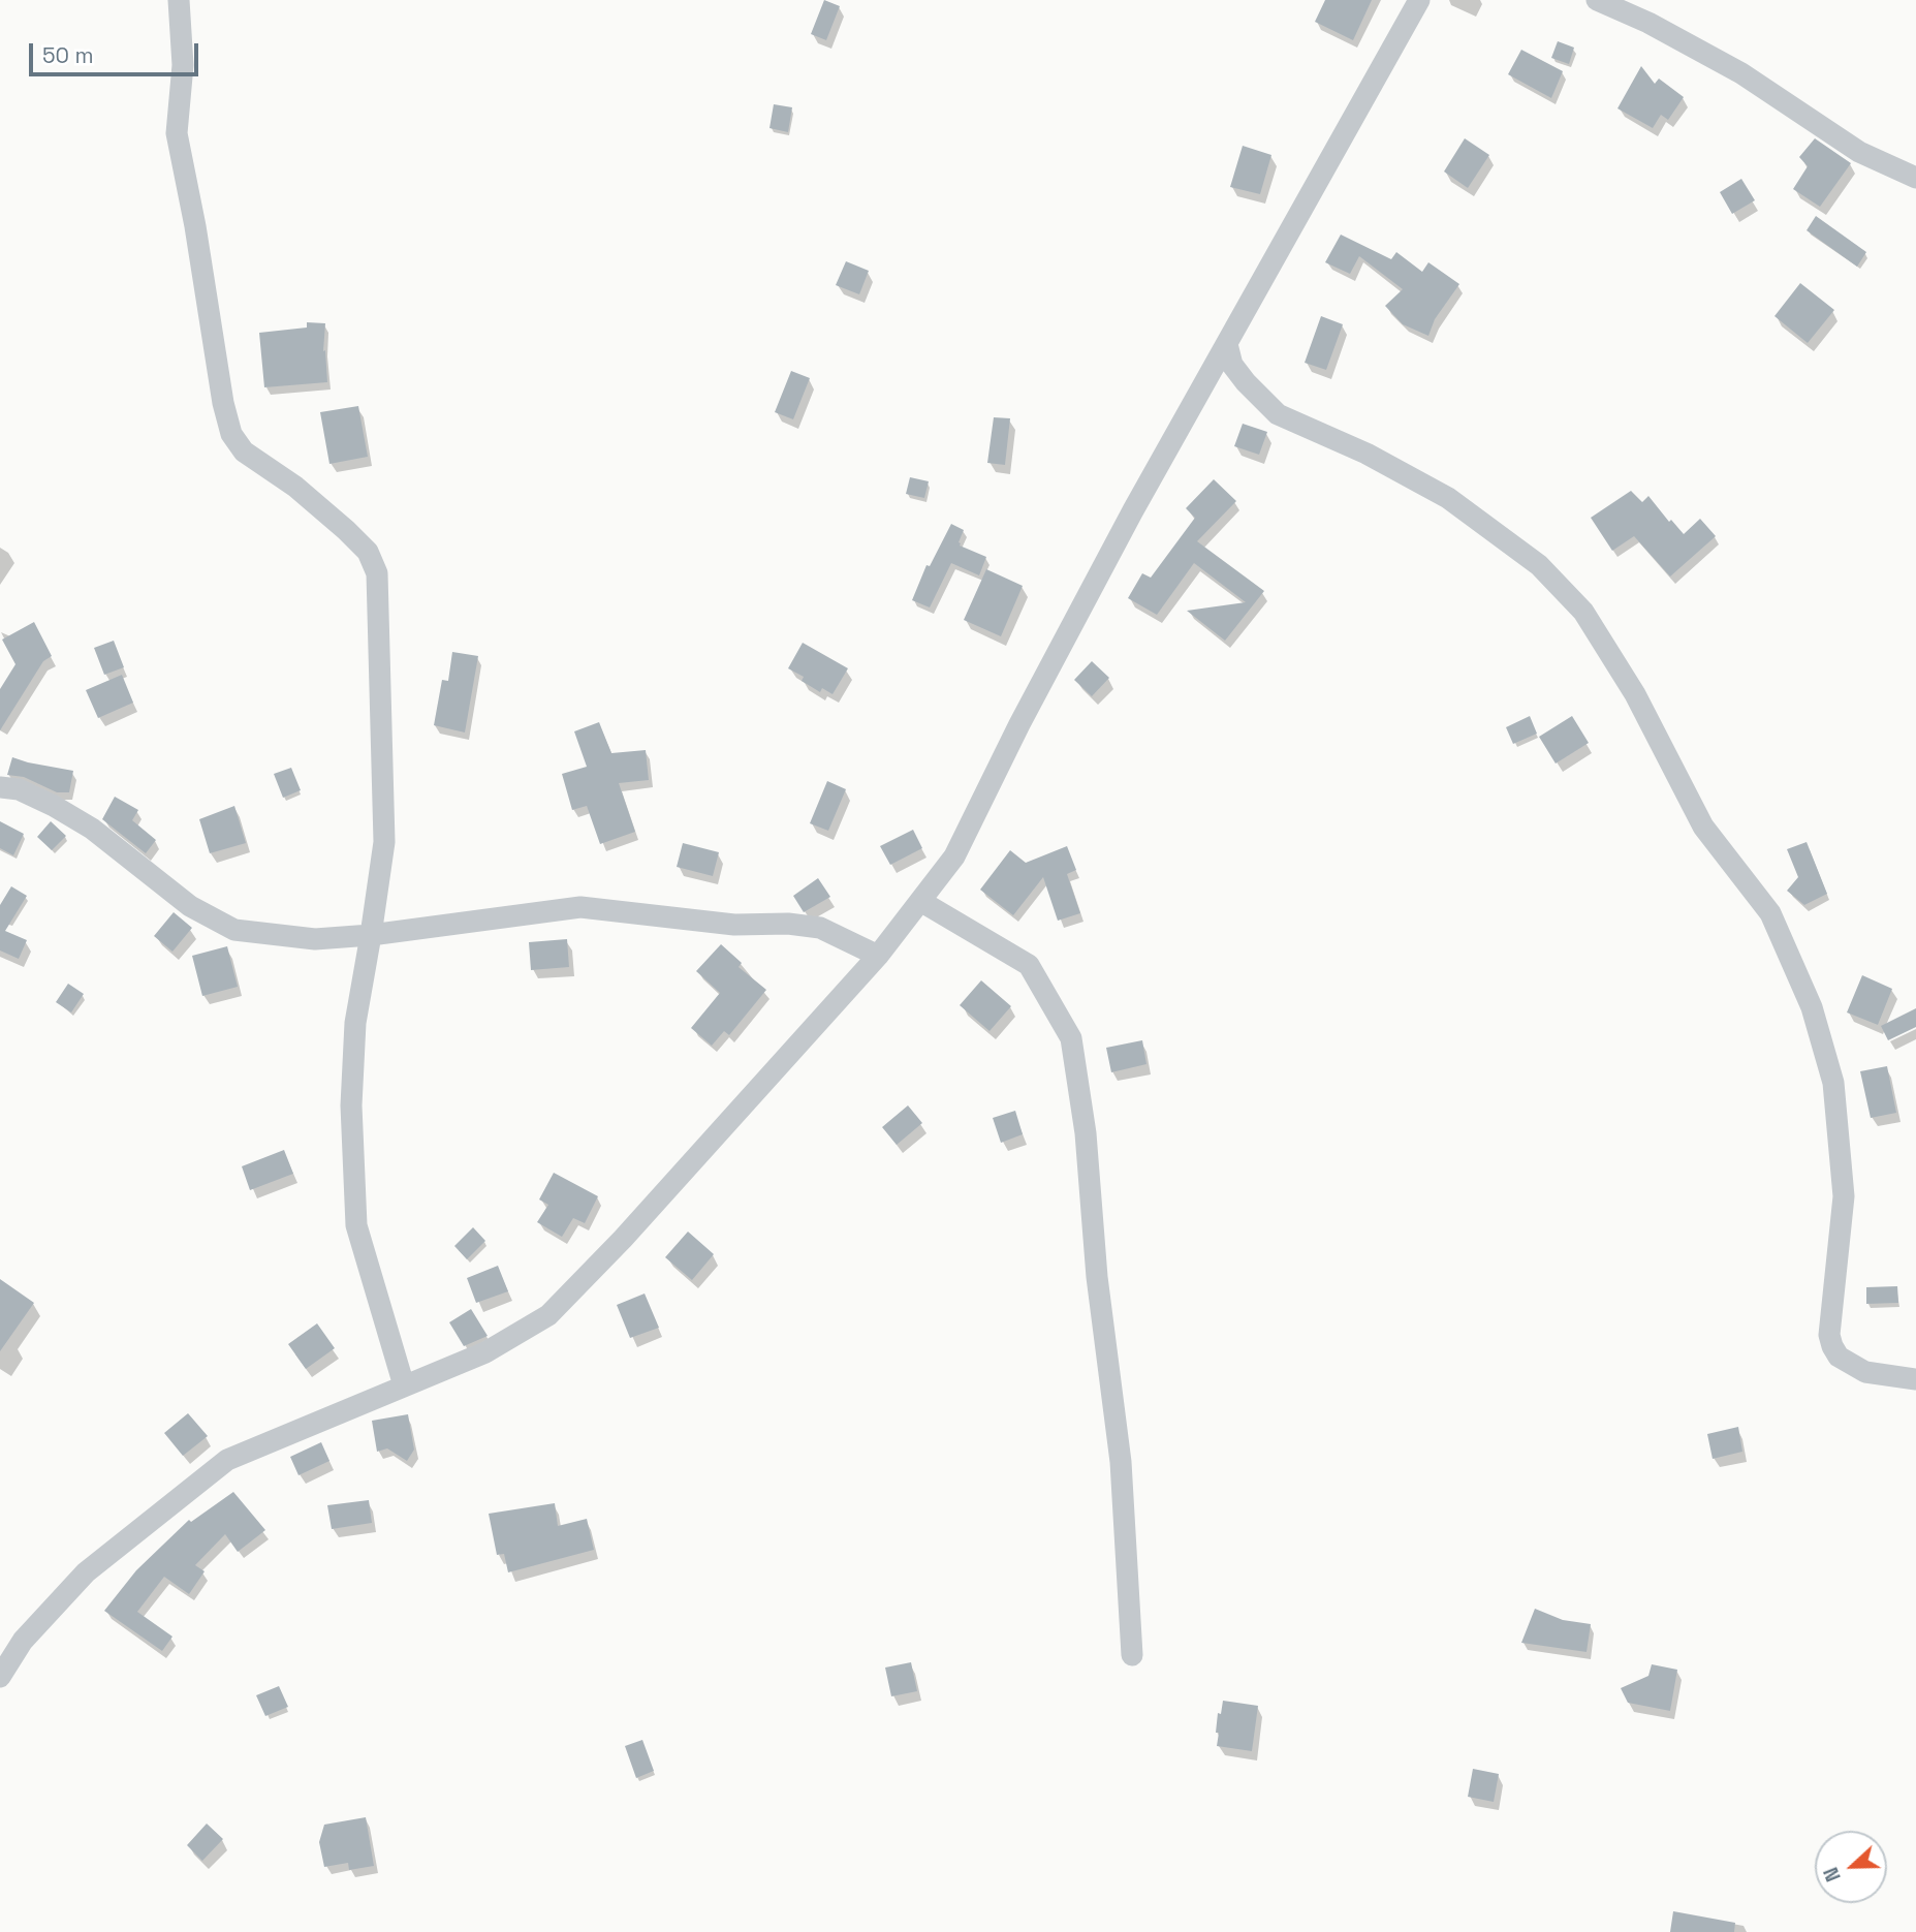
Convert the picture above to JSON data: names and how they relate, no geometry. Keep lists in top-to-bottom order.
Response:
{
  "scale_bar": "50 m",
  "north": "left"
}
